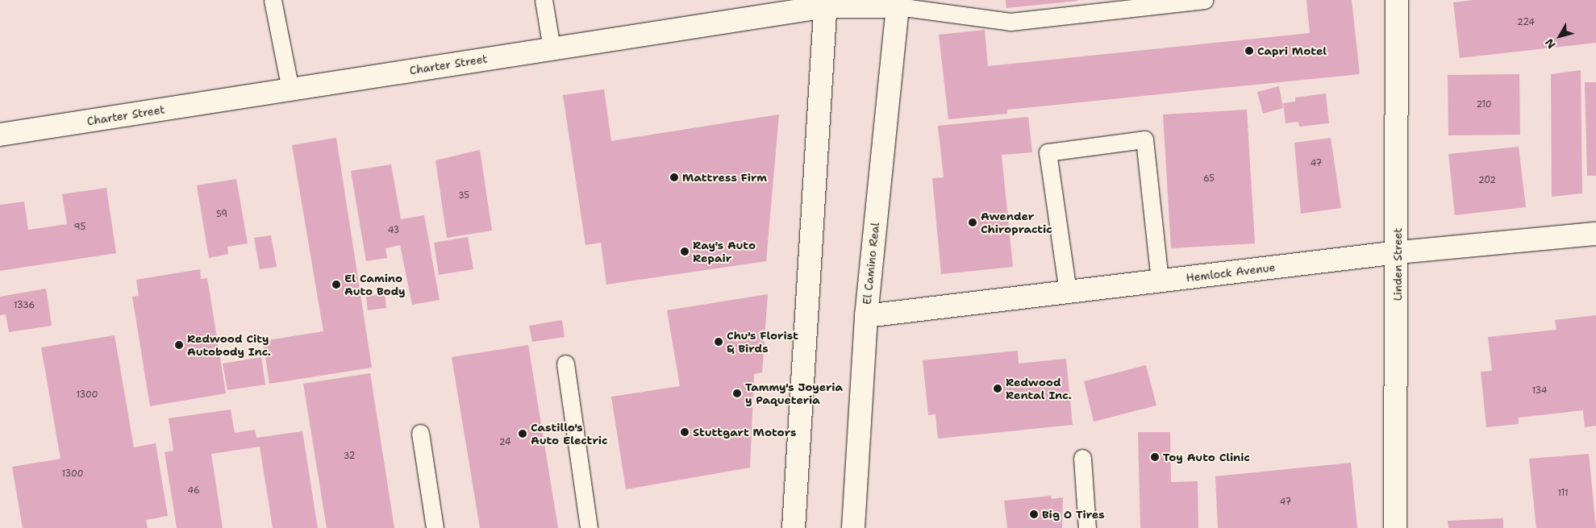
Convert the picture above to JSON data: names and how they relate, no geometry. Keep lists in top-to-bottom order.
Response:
{
  "streets": {
    "street": [
      "Charter Street",
      "El Camino Real",
      "Linden Street",
      "Hemlock Avenue"
    ]
  },
  "crossings": [
    ["Charter Street", "El Camino Real"],
    ["El Camino Real", "Hemlock Avenue"],
    ["Linden Street", "Hemlock Avenue"]
  ],
  "places": [
    "Capri Motel",
    "Mattress Firm",
    "Awender Chiropractic",
    "Ray's Auto Repair",
    "El Camino Auto Body",
    "Chu's Florist & Birds",
    "Redwood City Autobody Inc.",
    "Redwood Rental Inc.",
    "Tammy's Joyeria y Paqueteria",
    "Stuttgart Motors",
    "Castillo's Auto Electric",
    "Toy Auto Clinic",
    "Big O Tires"
  ],
  "house_numbers": [
    "224",
    "210",
    "47",
    "65",
    "202",
    "35",
    "59",
    "95",
    "43",
    "1336",
    "134",
    "1300",
    "24",
    "32",
    "1300",
    "46",
    "111",
    "47"
  ],
  "north": "bottom left"
}
